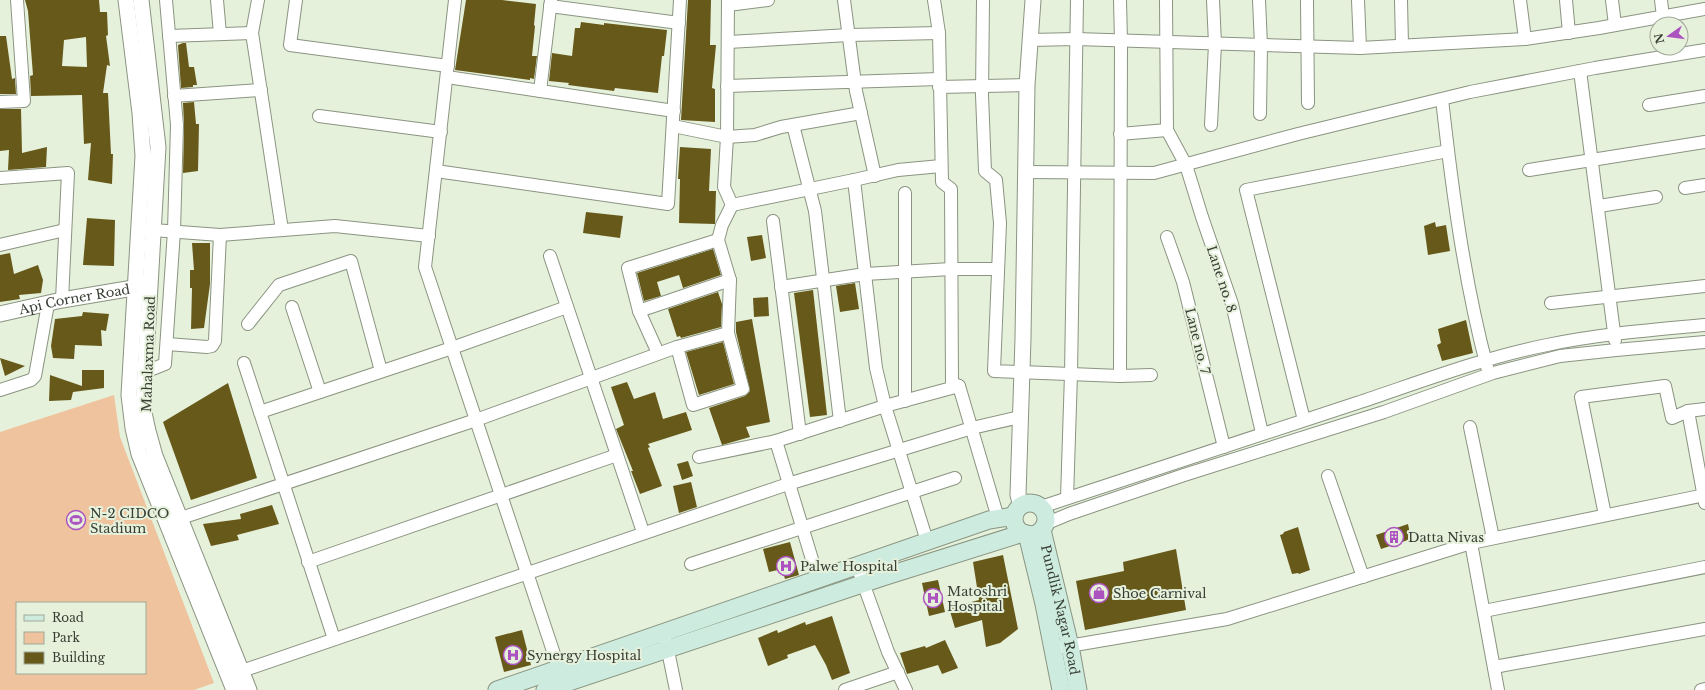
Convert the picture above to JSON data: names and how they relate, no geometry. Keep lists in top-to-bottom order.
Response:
{
  "streets": {
    "main road": ["Pundlik Nagar Road"],
    "street": [
      "Lane no. 8",
      "Api Corner Road",
      "Lane no. 7",
      "Mahalaxma Road"
    ]
  },
  "crossings": [
    ["Api Corner Road", "Mahalaxma Road"]
  ],
  "places": {
    "sports": ["N-2 CIDCO Stadium"],
    "building": ["Datta Nivas"],
    "hospital": ["Palwe Hospital", "Matoshri Hospital", "Synergy Hospital"],
    "shop": ["Shoe Carnival"]
  },
  "legend": ["Road", "Park", "Building"],
  "north": "left"
}
